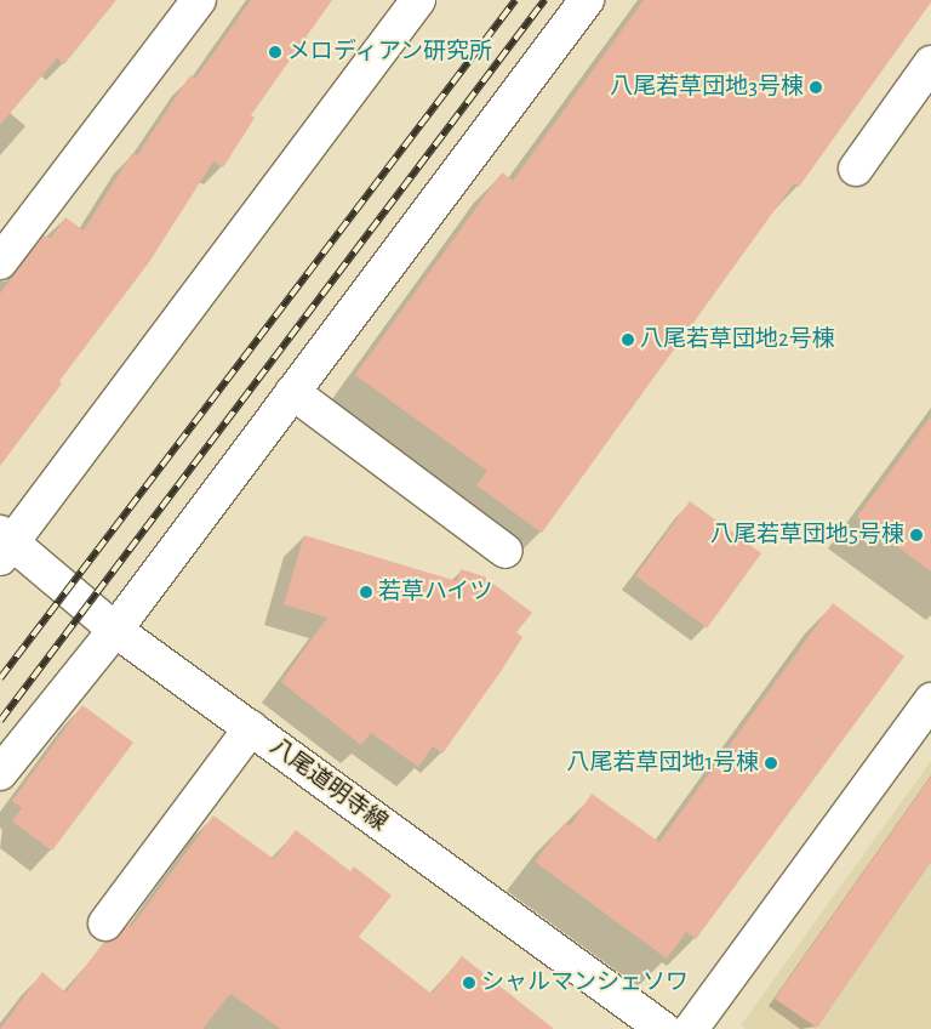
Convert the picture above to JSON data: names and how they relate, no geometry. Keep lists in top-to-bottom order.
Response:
{
  "streets": {
    "street": ["八尾道明寺線"]
  },
  "places": [
    "メロディアン研究所",
    "八尾若草団地3号棟",
    "八尾若草団地2号棟",
    "八尾若草団地5号棟",
    "若草ハイツ",
    "八尾若草団地1号棟",
    "シャルマンシェソワ"
  ]
}
